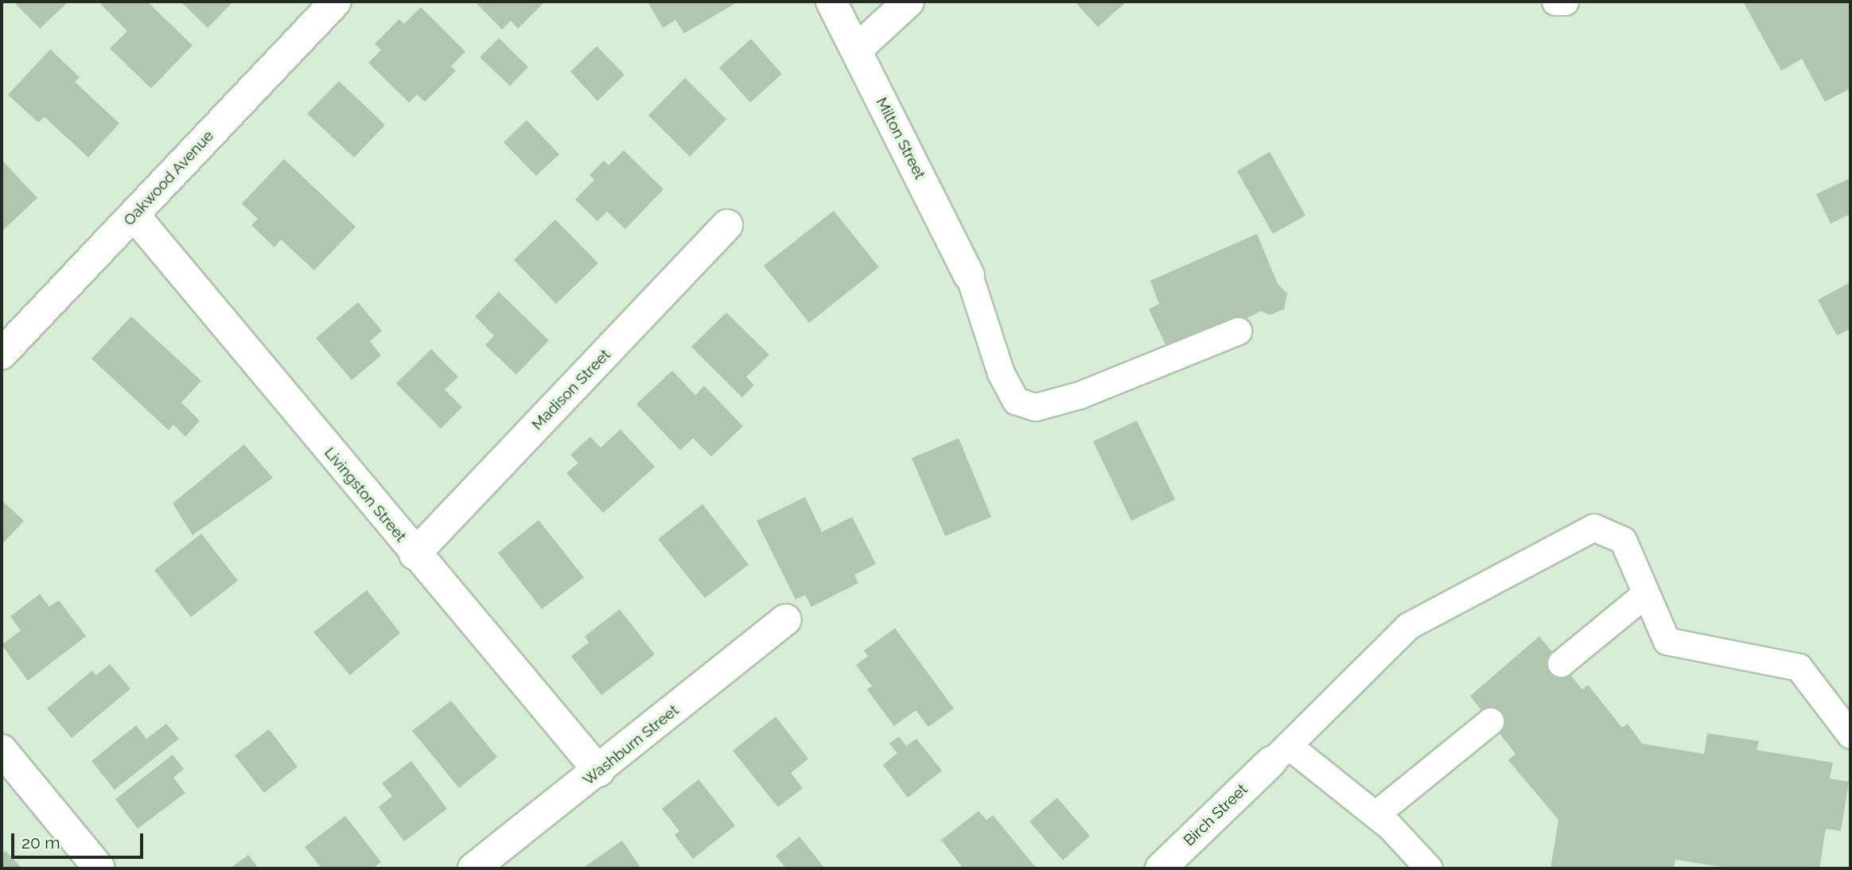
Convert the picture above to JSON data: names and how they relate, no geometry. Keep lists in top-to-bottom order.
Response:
{
  "streets": {
    "street": [
      "Milton Street",
      "Oakwood Avenue",
      "Madison Street",
      "Livingston Street",
      "Washburn Street",
      "Birch Street"
    ]
  },
  "crossings": [
    ["Oakwood Avenue", "Livingston Street"],
    ["Madison Street", "Livingston Street"],
    ["Livingston Street", "Washburn Street"]
  ],
  "scale_bar": "20 m"
}
